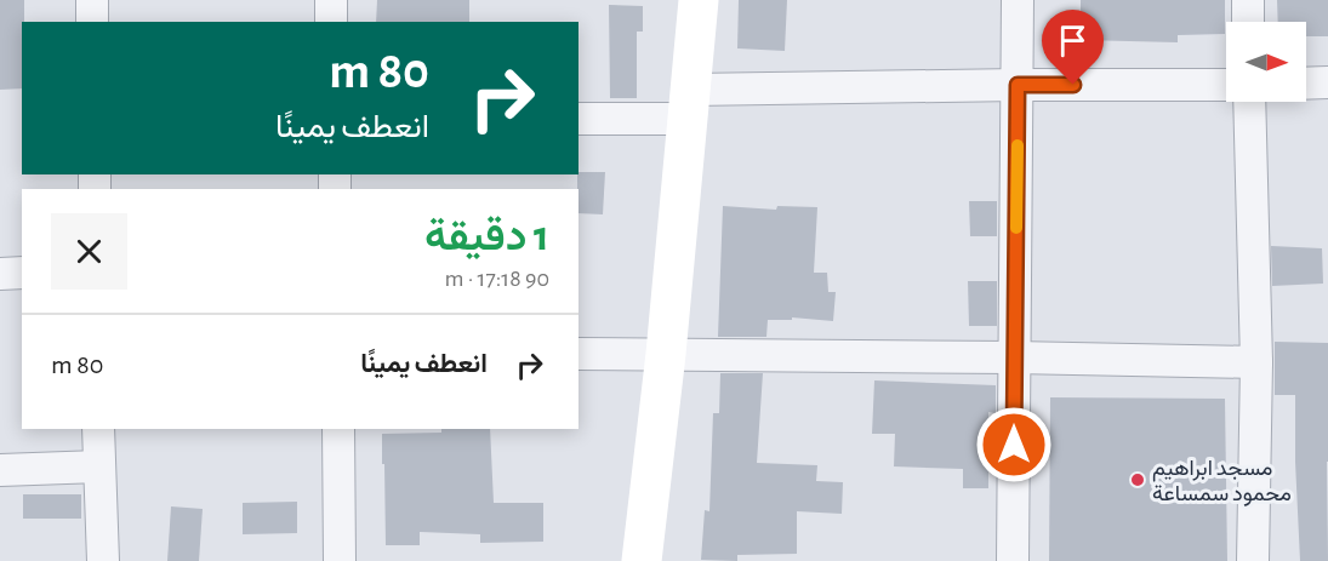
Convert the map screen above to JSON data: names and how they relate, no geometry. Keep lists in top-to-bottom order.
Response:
{
  "places": ["مسجد ابراهيم محمود سمساعة"],
  "north": "right",
  "page": {
    "turn": ["80 m", "انعطف يمينًا"],
    "heading": ["1 دقيقة", "90 m · 17:18"],
    "list": [
      {
        "name": "انعطف يمينًا",
        "value": "80 m"
      }
    ]
  }
}
